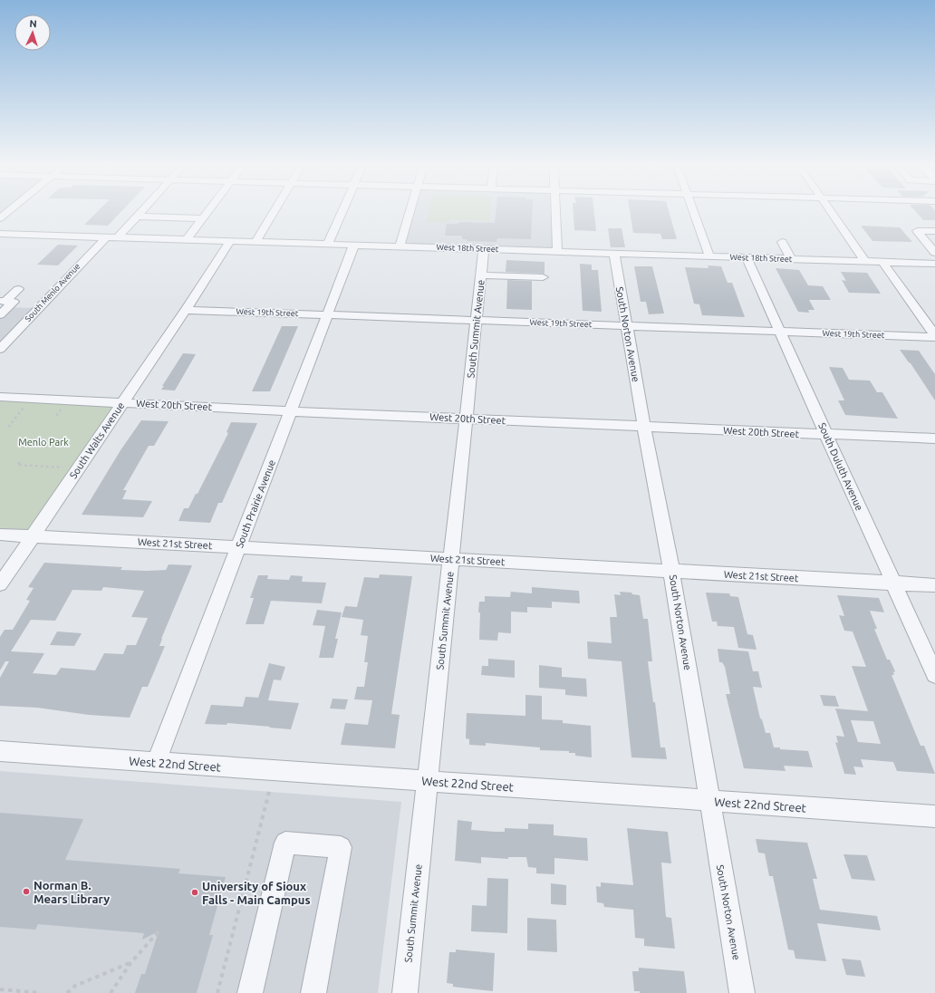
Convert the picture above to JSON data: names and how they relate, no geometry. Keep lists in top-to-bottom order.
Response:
{
  "streets": {
    "street": [
      "West 18th Street",
      "South Menlo Avenue",
      "West 19th Street",
      "South Summit Avenue",
      "South Norton Avenue",
      "West 20th Street",
      "South Walts Avenue",
      "South Duluth Avenue",
      "South Prairie Avenue",
      "West 21st Street",
      "West 22nd Street"
    ]
  },
  "crossings": [
    ["West 18th Street", "South Menlo Avenue"],
    ["West 18th Street", "South Summit Avenue"],
    ["West 18th Street", "South Norton Avenue"],
    ["West 18th Street", "South Walts Avenue"],
    ["West 18th Street", "South Duluth Avenue"],
    ["West 18th Street", "South Prairie Avenue"],
    ["West 19th Street", "South Summit Avenue"],
    ["West 19th Street", "South Norton Avenue"],
    ["West 19th Street", "South Walts Avenue"],
    ["West 19th Street", "South Duluth Avenue"],
    ["West 19th Street", "South Prairie Avenue"],
    ["South Summit Avenue", "West 20th Street"],
    ["South Summit Avenue", "West 21st Street"],
    ["South Summit Avenue", "West 22nd Street"],
    ["South Norton Avenue", "West 20th Street"],
    ["South Norton Avenue", "West 21st Street"],
    ["South Norton Avenue", "West 22nd Street"],
    ["West 20th Street", "South Walts Avenue"],
    ["West 20th Street", "South Duluth Avenue"],
    ["West 20th Street", "South Prairie Avenue"],
    ["South Walts Avenue", "West 21st Street"],
    ["South Duluth Avenue", "West 21st Street"],
    ["South Prairie Avenue", "West 21st Street"],
    ["South Prairie Avenue", "West 22nd Street"]
  ],
  "parks": ["Menlo Park"],
  "places": ["Norman B. Mears Library", "University of Sioux Falls - Main Campus"],
  "north": "top"
}
